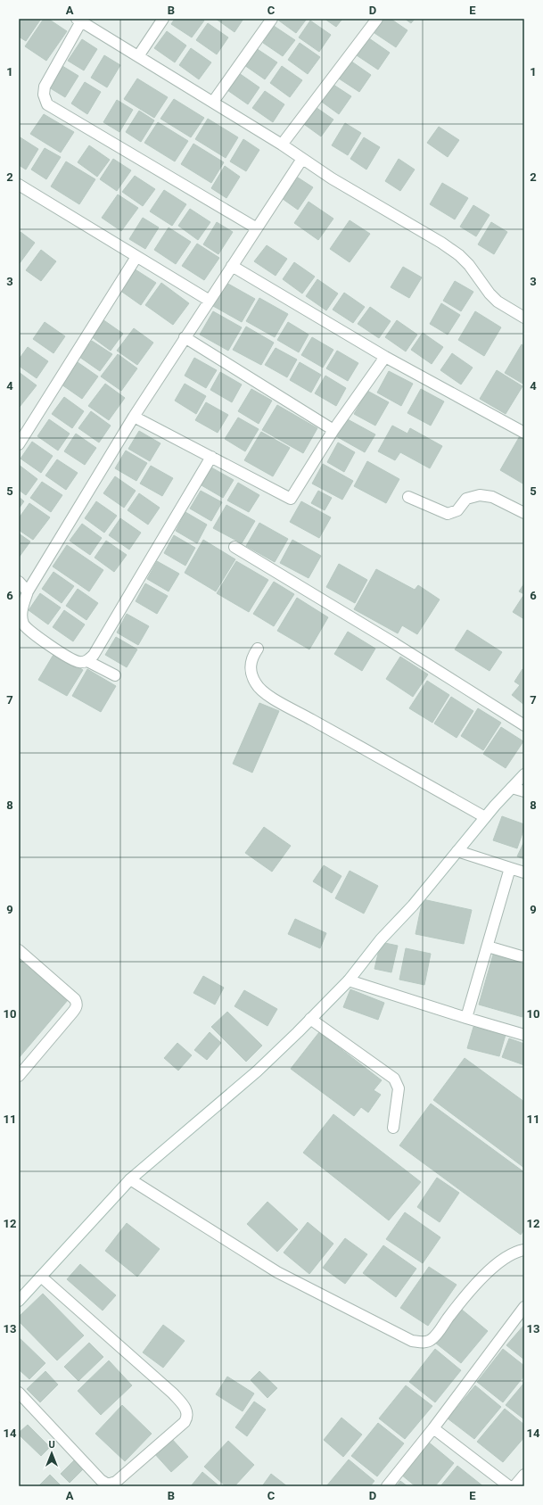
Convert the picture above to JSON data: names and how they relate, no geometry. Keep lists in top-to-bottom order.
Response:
{
  "north": "top",
  "grid": {
    "columns": [
      "A",
      "B",
      "C",
      "D",
      "E"
    ],
    "rows": [
      "1",
      "2",
      "3",
      "4",
      "5",
      "6",
      "7",
      "8",
      "9",
      "10",
      "11",
      "12",
      "13",
      "14"
    ]
  }
}
